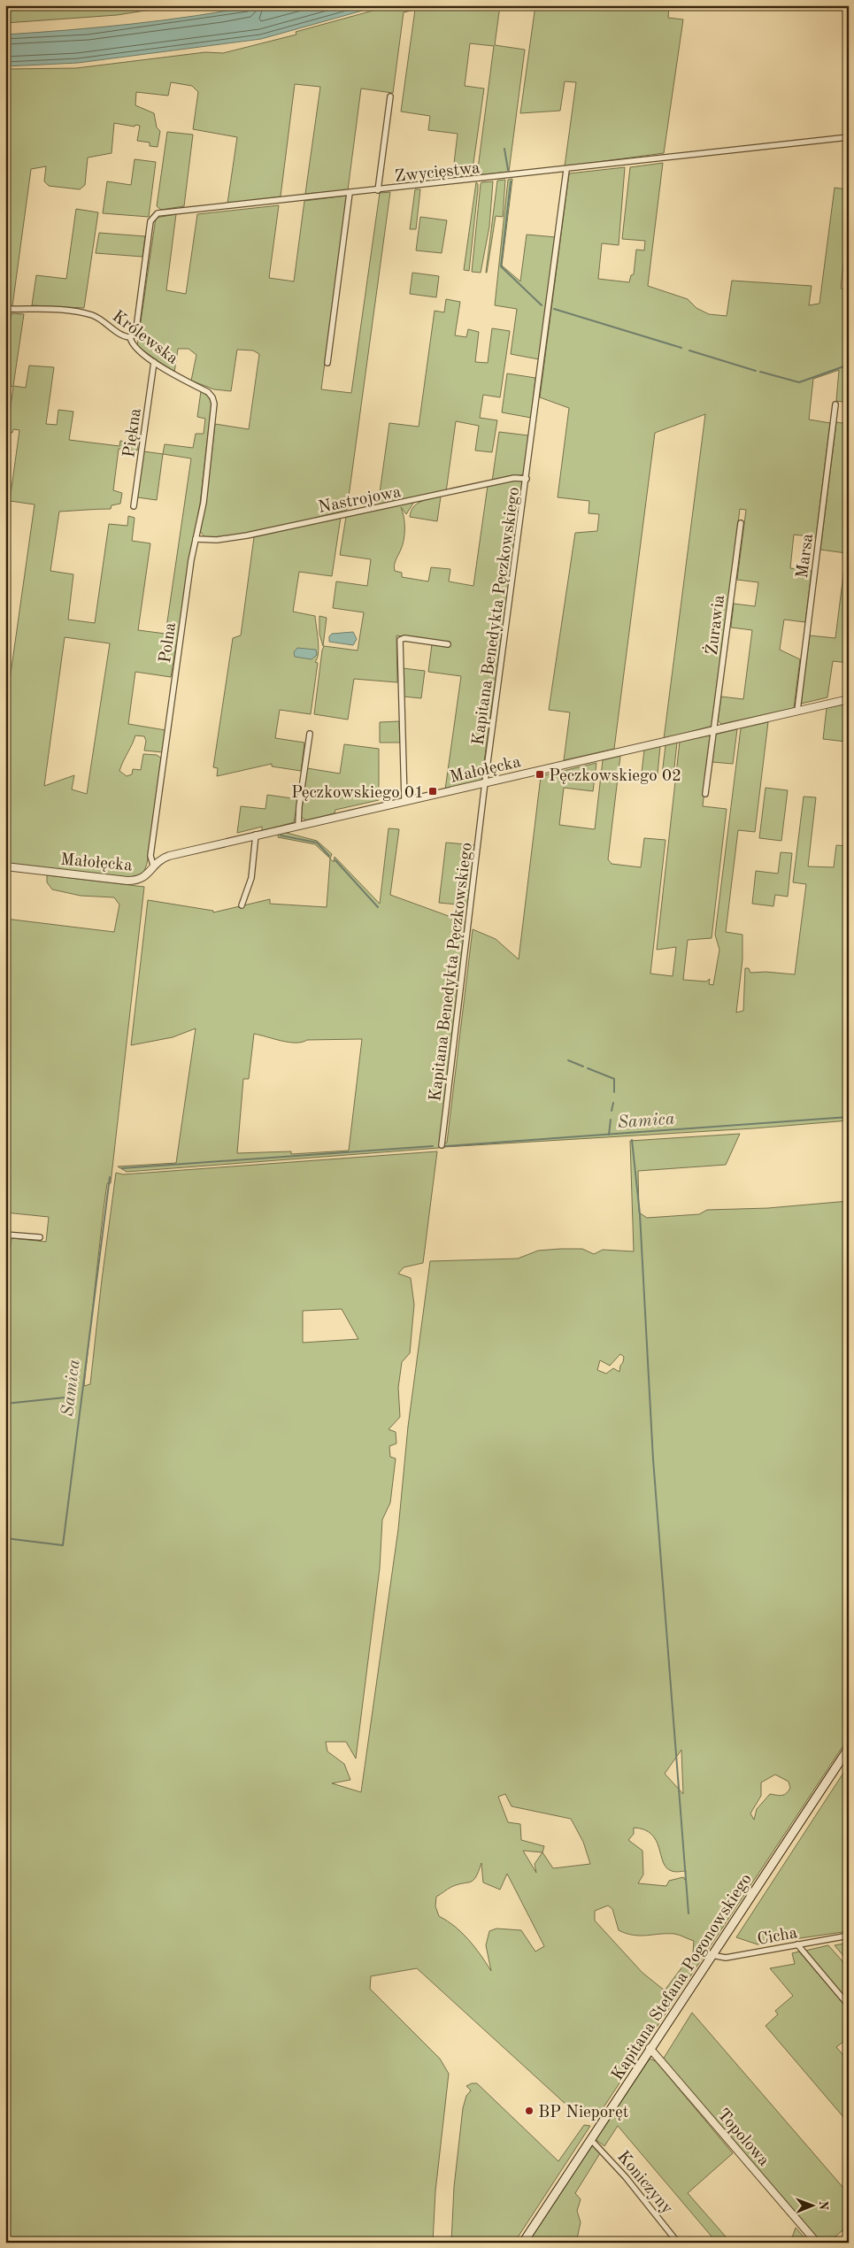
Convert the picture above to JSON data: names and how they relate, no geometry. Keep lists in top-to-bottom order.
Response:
{
  "streets": {
    "main road": ["Kapitana Stefana Pogonowskiego"],
    "street": [
      "Zwycięstwa",
      "Królewska",
      "Piękna",
      "Nastrojowa",
      "Marsa",
      "Kapitana Benedykta Pęczkowskiego",
      "Żurawia",
      "Polna",
      "Małołęcka",
      "Cicha",
      "Topolowa",
      "Koniczyny"
    ]
  },
  "crossings": [
    ["Zwycięstwa", "Królewska"],
    ["Zwycięstwa", "Kapitana Benedykta Pęczkowskiego"],
    ["Królewska", "Piękna"],
    ["Królewska", "Polna"],
    ["Nastrojowa", "Kapitana Benedykta Pęczkowskiego"],
    ["Nastrojowa", "Polna"],
    ["Marsa", "Małołęcka"],
    ["Kapitana Benedykta Pęczkowskiego", "Małołęcka"],
    ["Żurawia", "Małołęcka"],
    ["Polna", "Małołęcka"],
    ["Cicha", "Kapitana Stefana Pogonowskiego"],
    ["Kapitana Stefana Pogonowskiego", "Topolowa"],
    ["Kapitana Stefana Pogonowskiego", "Koniczyny"]
  ],
  "water": ["Samica"],
  "places": {
    "transit": ["Pęczkowskiego 02", "Pęczkowskiego 01"],
    "other": ["BP Nieporęt"]
  },
  "north": "right"
}
